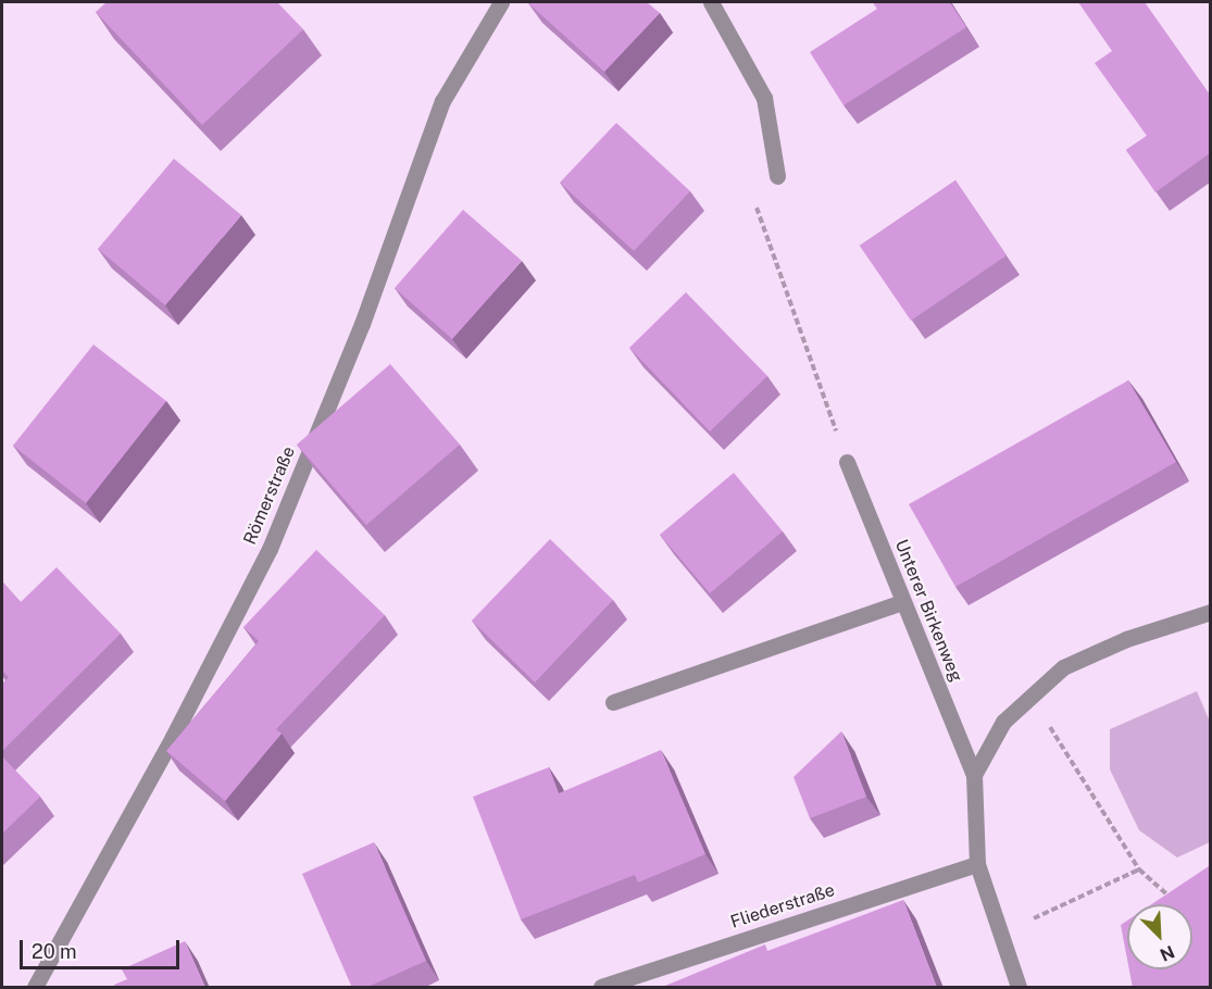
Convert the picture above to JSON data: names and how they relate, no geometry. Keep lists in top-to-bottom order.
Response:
{
  "streets": {
    "street": ["Römerstraße", "Unterer Birkenweg", "Fliederstraße"]
  },
  "scale_bar": "20 m",
  "north": "bottom right"
}
